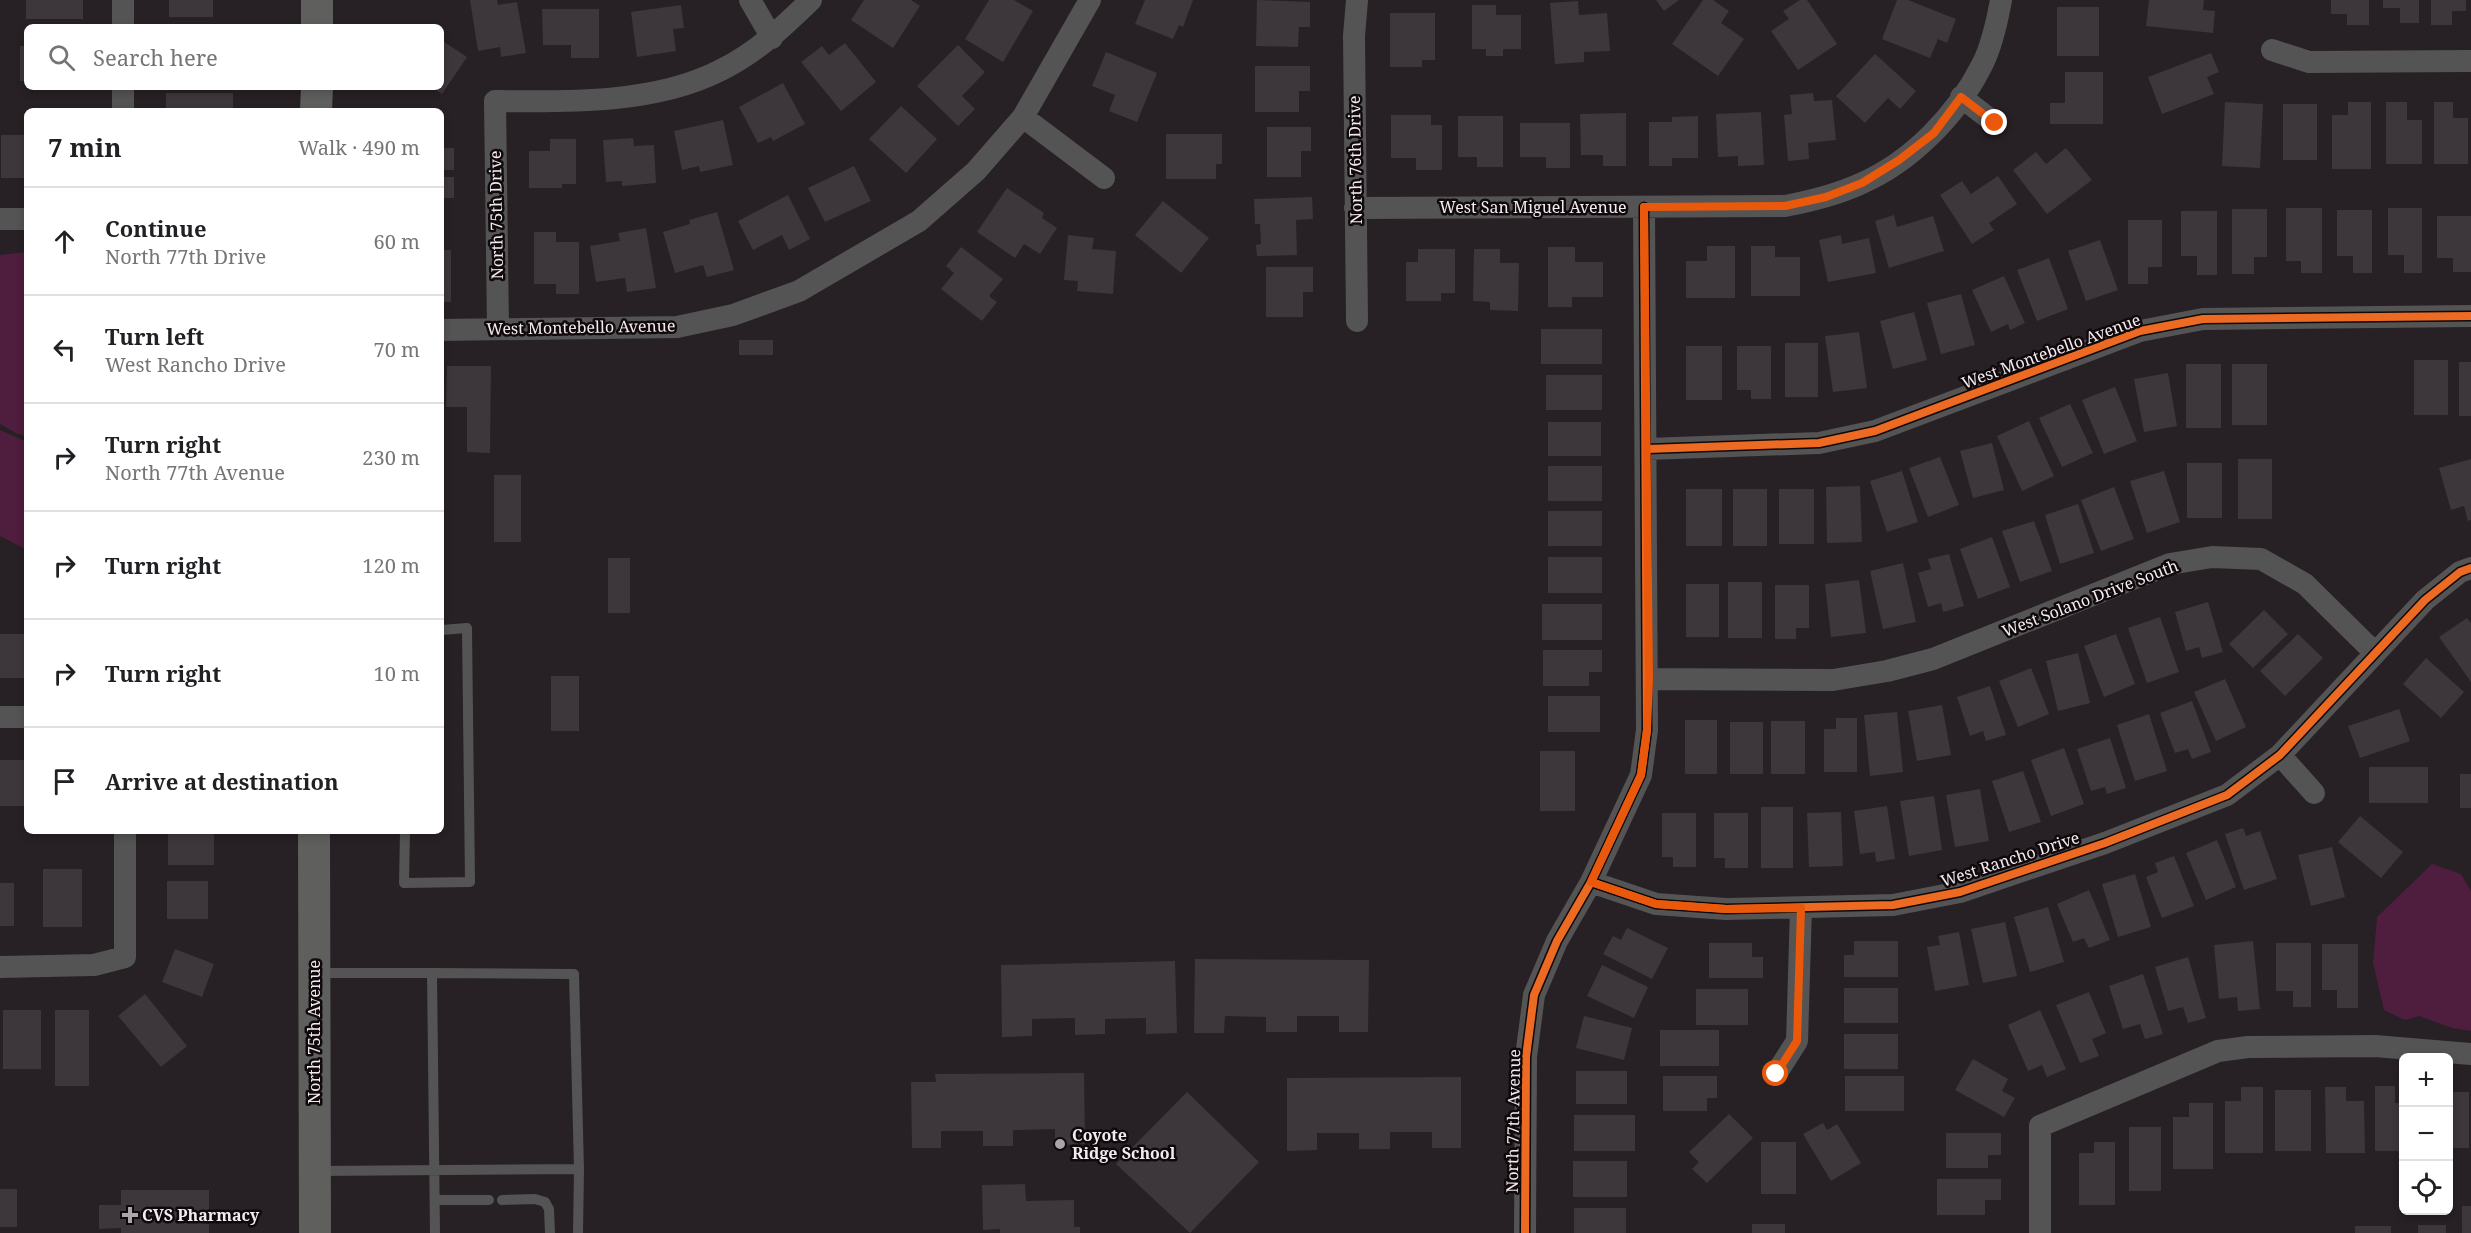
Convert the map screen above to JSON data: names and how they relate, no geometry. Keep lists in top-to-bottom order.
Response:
{
  "streets": {
    "main road": ["North 75th Avenue"],
    "street": [
      "North 76th Drive",
      "West San Miguel Avenue",
      "North 75th Drive",
      "West Montebello Avenue",
      "West Solano Drive South",
      "West Rancho Drive",
      "North 77th Avenue"
    ]
  },
  "crossings": [
    ["North 76th Drive", "West San Miguel Avenue"],
    ["West San Miguel Avenue", "North 77th Avenue"],
    ["North 75th Drive", "West Montebello Avenue"],
    ["West Montebello Avenue", "North 77th Avenue"],
    ["West Solano Drive South", "West Rancho Drive"],
    ["West Solano Drive South", "North 77th Avenue"],
    ["West Rancho Drive", "North 77th Avenue"]
  ],
  "places": {
    "other": ["Coyote Ridge School"],
    "health": ["CVS Pharmacy"]
  },
  "page": {
    "search": "Search here",
    "heading": ["7 min", "Walk · 490 m"],
    "list": [
      ["Continue", "North 77th Drive", "60 m"],
      ["Turn left", "West Rancho Drive", "70 m"],
      ["Turn right", "North 77th Avenue", "230 m"],
      ["Turn right", "120 m"],
      ["Turn right", "10 m"],
      "Arrive at destination"
    ],
    "map_buttons": ["+", "−"]
  }
}
